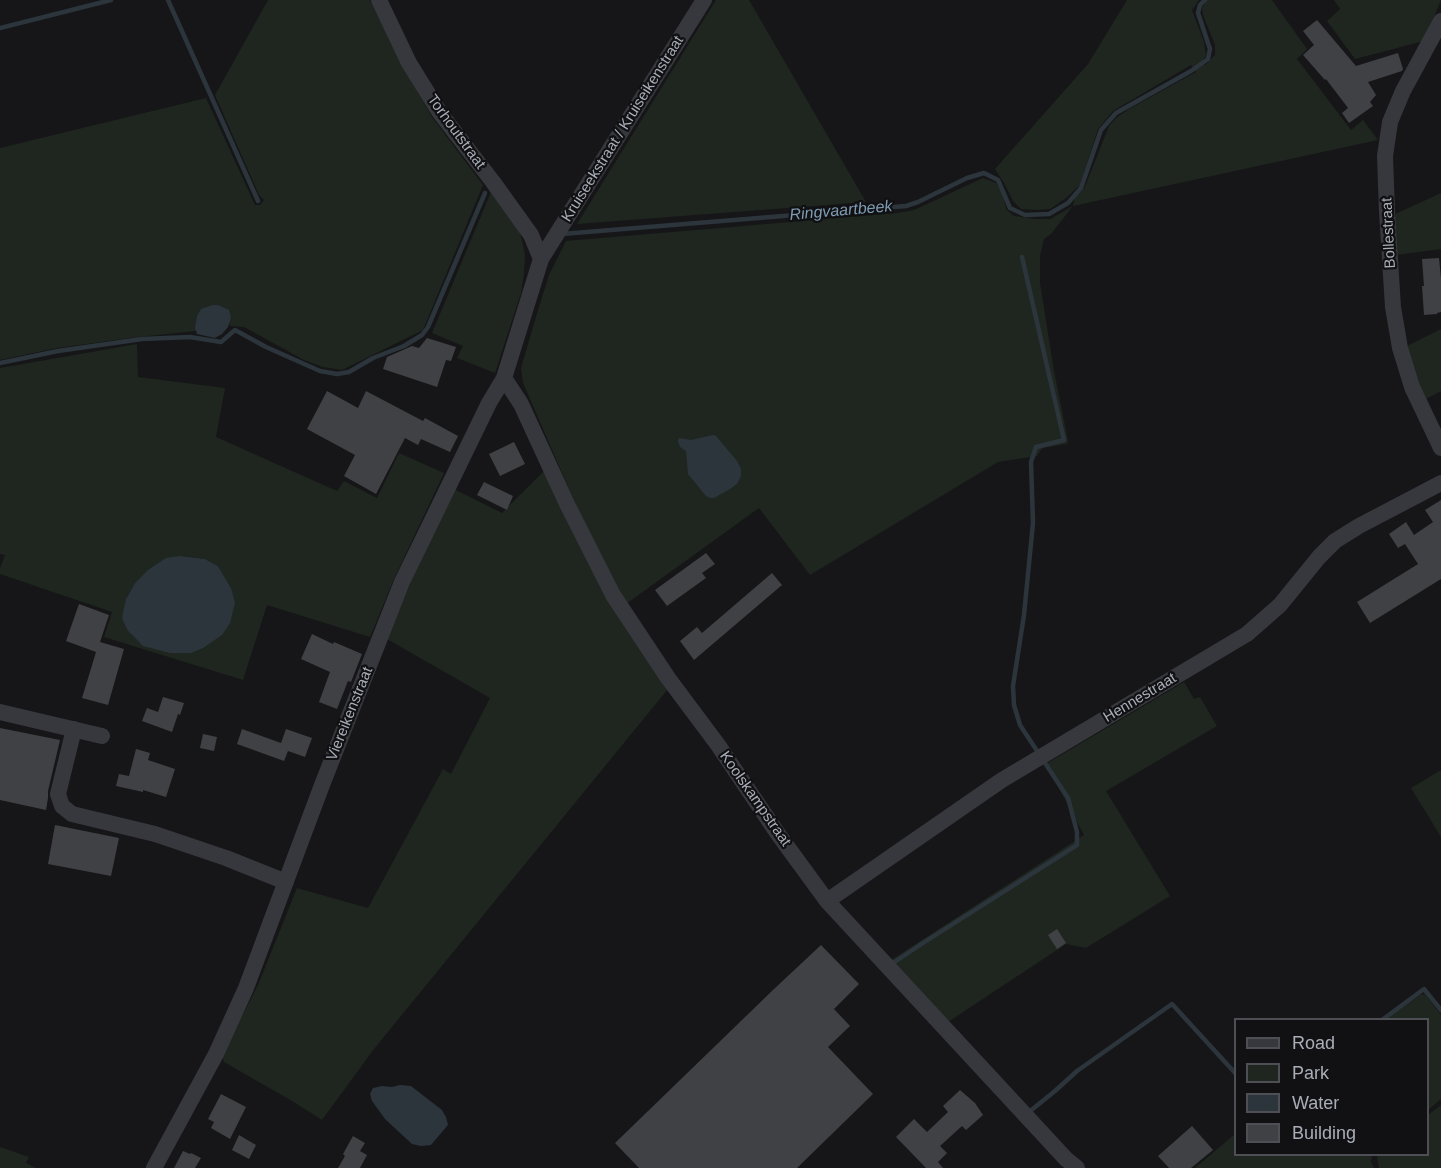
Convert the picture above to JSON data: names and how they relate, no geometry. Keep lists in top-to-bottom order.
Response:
{
  "streets": {
    "street": [
      "Kruiseekstraat / Kruiseikenstraat",
      "Torhoutstraat",
      "Bollestraat",
      "Hennestraat",
      "Viereikenstraat",
      "Koolskampstraat"
    ]
  },
  "crossings": [
    ["Kruiseekstraat / Kruiseikenstraat", "Torhoutstraat"],
    ["Kruiseekstraat / Kruiseikenstraat", "Viereikenstraat"],
    ["Torhoutstraat", "Viereikenstraat"],
    ["Hennestraat", "Koolskampstraat"],
    ["Viereikenstraat", "Koolskampstraat"]
  ],
  "water": ["Ringvaartbeek"],
  "legend": [
    "Road",
    "Park",
    "Water",
    "Building"
  ]
}
